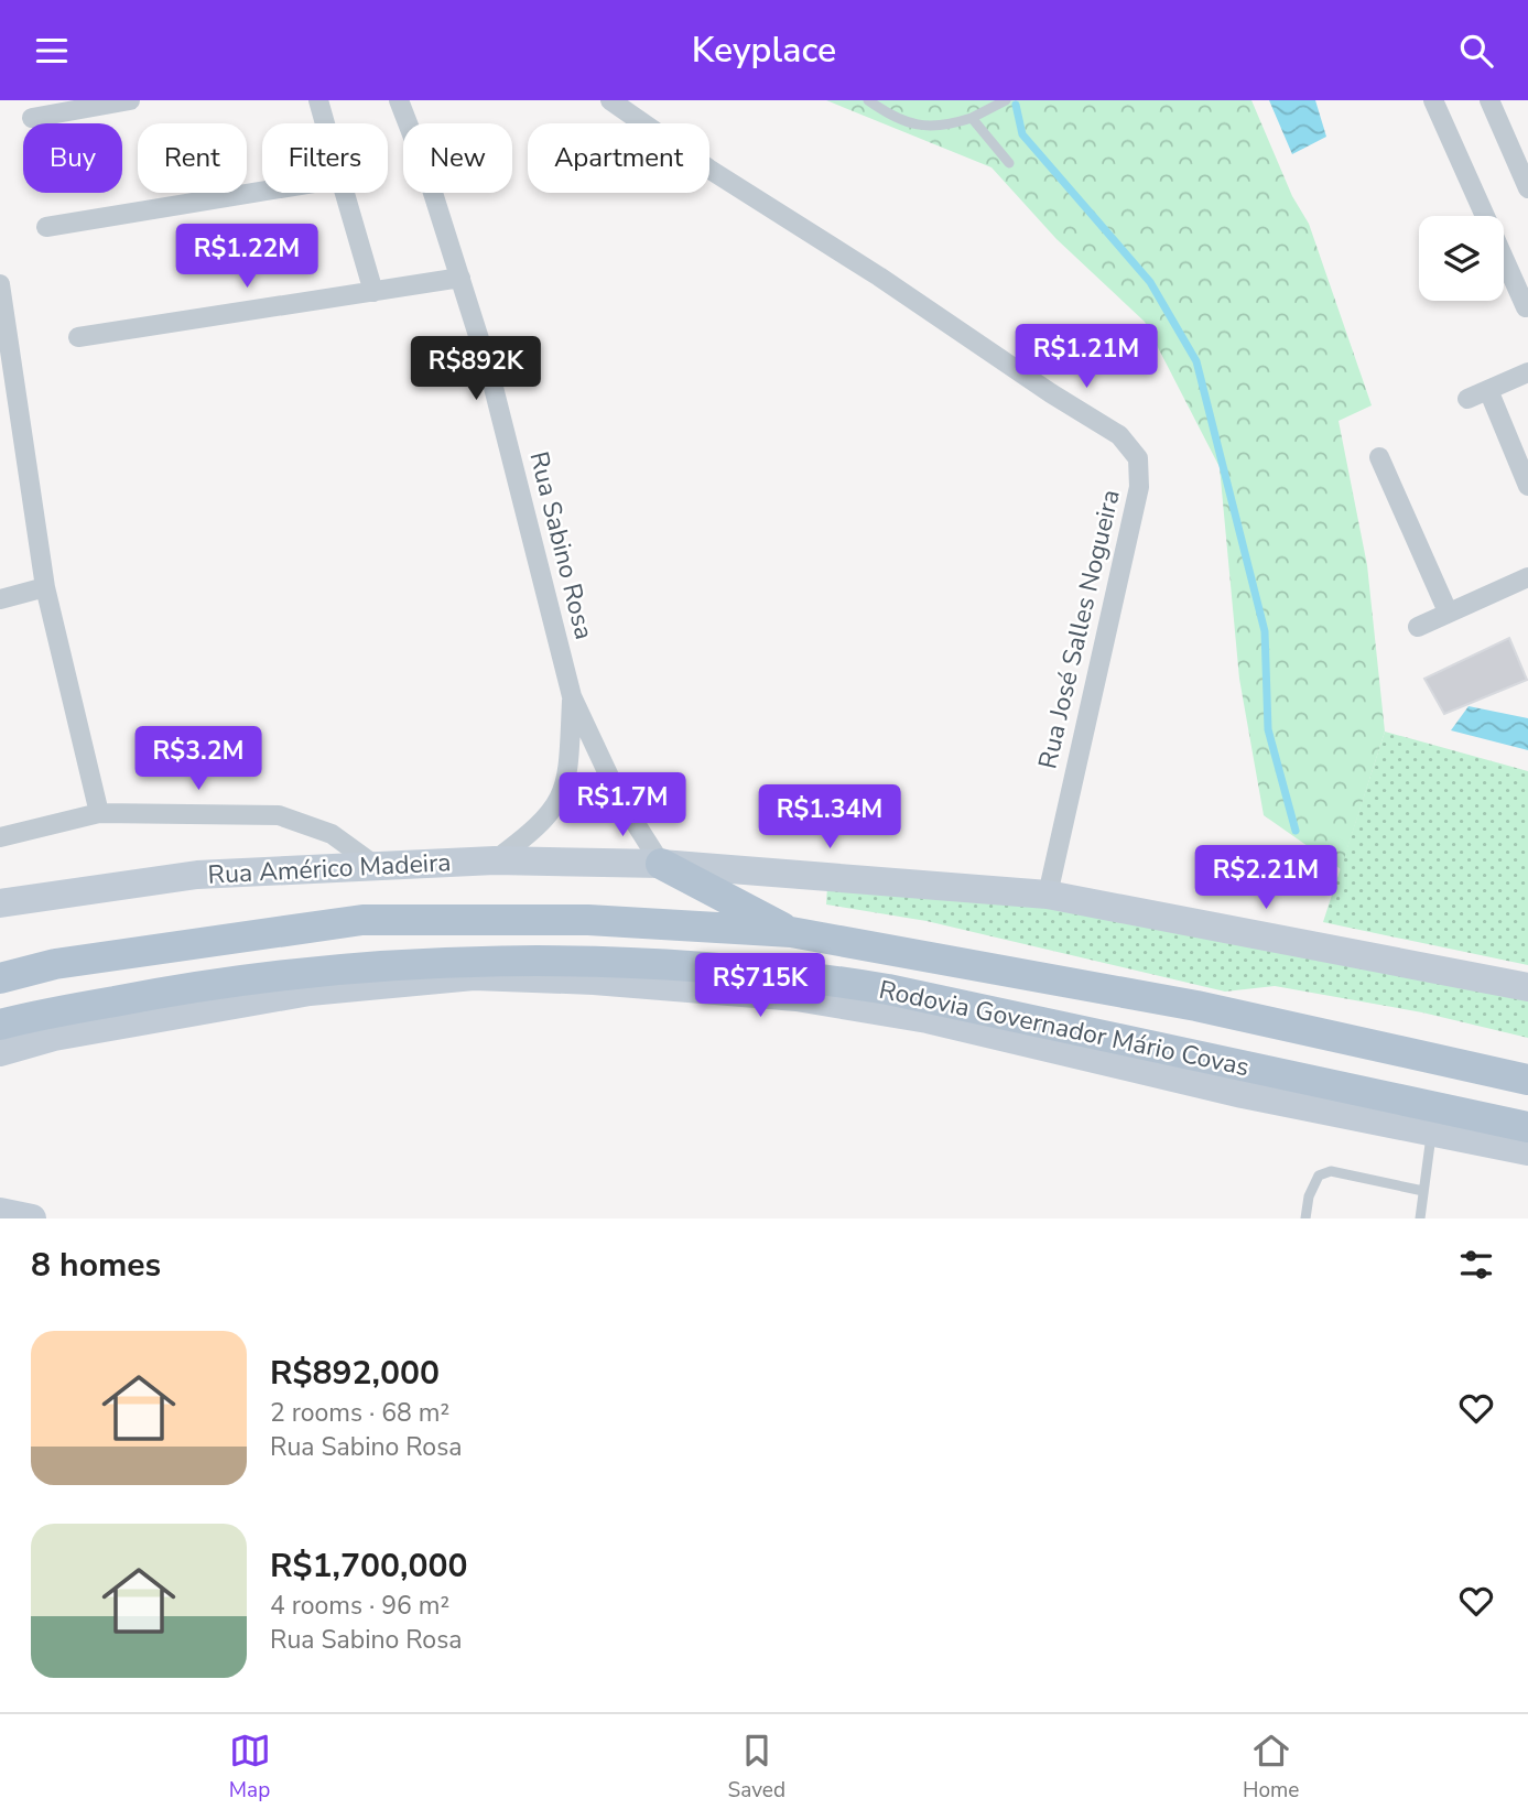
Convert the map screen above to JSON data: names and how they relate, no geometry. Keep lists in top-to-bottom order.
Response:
{
  "streets": {
    "main road": ["Rodovia Governador Mário Covas"],
    "street": ["Rua Sabino Rosa", "Rua José Salles Nogueira", "Rua Américo Madeira"]
  },
  "crossings": [
    ["Rua Sabino Rosa", "Rua Américo Madeira"],
    ["Rua José Salles Nogueira", "Rua Américo Madeira"]
  ],
  "page": {
    "header": "Keyplace",
    "chip": [
      "Buy",
      "Rent",
      "Filters",
      "New",
      "Apartment"
    ],
    "price": [
      "R$1.22M",
      "R$1.21M",
      "R$892K",
      "R$3.2M",
      "R$1.7M",
      "R$1.34M",
      "R$2.21M",
      "R$715K"
    ],
    "heading": "8 homes",
    "list": [
      {
        "name": "R$892,000",
        "note": "2 rooms · 68 m² · Rua Sabino Rosa"
      },
      {
        "name": "R$1,700,000",
        "note": "4 rooms · 96 m² · Rua Sabino Rosa"
      }
    ],
    "tabs": ["Map", "Saved", "Home"]
  }
}
